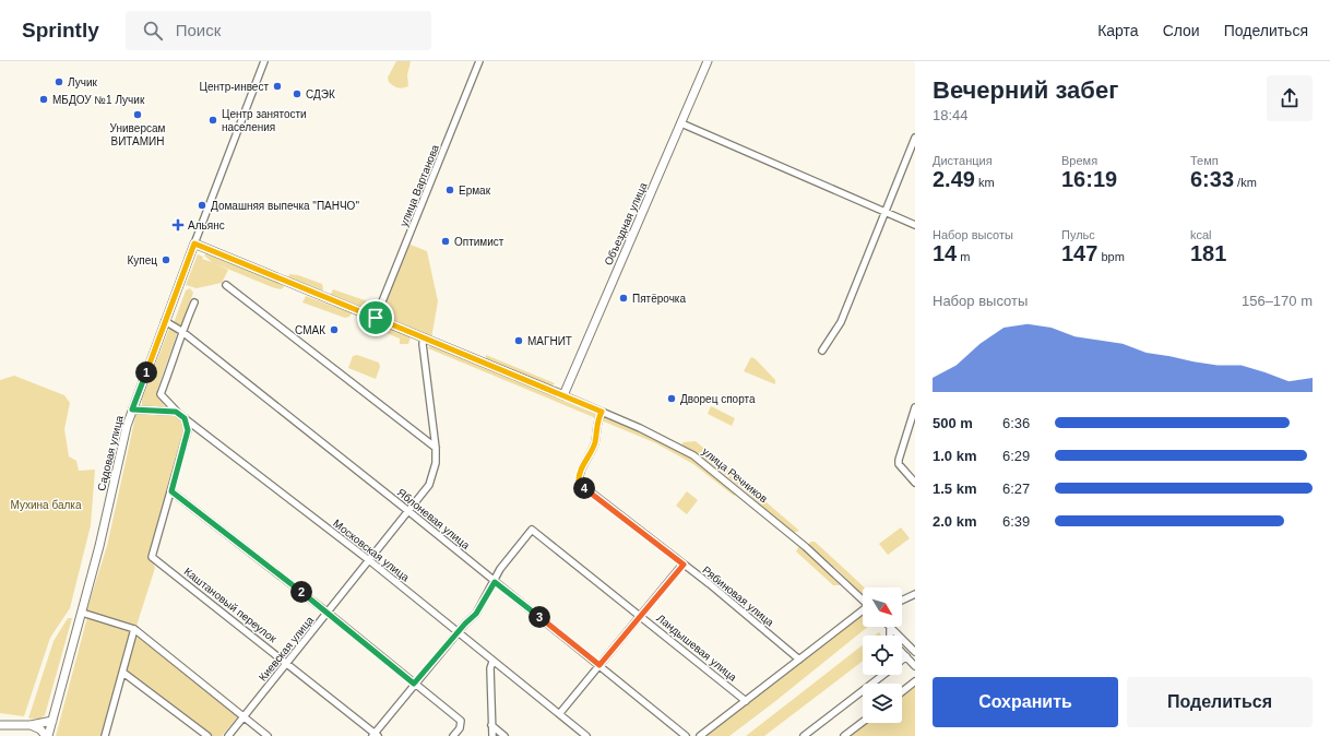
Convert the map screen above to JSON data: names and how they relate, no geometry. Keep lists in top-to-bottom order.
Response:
{
  "streets": {
    "main road": ["Объездная улица", "Садовая улица"],
    "street": [
      "улица Вартанова",
      "улица Речников",
      "Яблоневая улица",
      "Московская улица",
      "Рябиновая улица",
      "Каштановый переулок",
      "Ландышевая улица",
      "Киевская улица"
    ]
  },
  "crossings": [
    ["Объездная улица", "улица Речников"],
    ["Садовая улица", "Яблоневая улица"],
    ["улица Речников", "Рябиновая улица"],
    ["Яблоневая улица", "Ландышевая улица"],
    ["Яблоневая улица", "Киевская улица"],
    ["Московская улица", "Киевская улица"],
    ["Каштановый переулок", "Киевская улица"]
  ],
  "parks": ["Мухина балка"],
  "places": {
    "other": [
      "Лучик",
      "Центр-инвест",
      "СДЭК",
      "МБДОУ №1 Лучик",
      "Универсам ВИТАМИН",
      "Центр занятости населения",
      "Ермак",
      "Домашняя выпечка \"ПАНЧО\"",
      "Оптимист",
      "Купец",
      "Пятёрочка",
      "СМАК",
      "МАГНИТ",
      "Дворец спорта"
    ],
    "health": ["Альянс"]
  },
  "north": "bottom right",
  "page": {
    "header": "Sprintly",
    "search": "Поиск",
    "nav": ["Карта", "Слои", "Поделиться"],
    "heading": ["Вечерний забег", "18:44"],
    "stats": [
      ["Дистанция", "2.49 km"],
      ["Время", "16:19"],
      ["Темп", "6:33 /km"],
      ["Набор высоты", "14 m"],
      ["Пульс", "147 bpm"],
      ["kcal", "181"]
    ],
    "chart": ["Набор высоты", "156–170 m"],
    "pins": [
      "1",
      "4",
      "2",
      "3"
    ],
    "list": [
      {
        "name": "500 m",
        "note": "6:36"
      },
      {
        "name": "1.0 km",
        "note": "6:29"
      },
      {
        "name": "1.5 km",
        "note": "6:27"
      },
      {
        "name": "2.0 km",
        "note": "6:39"
      }
    ],
    "buttons": ["Сохранить", "Поделиться"]
  }
}
